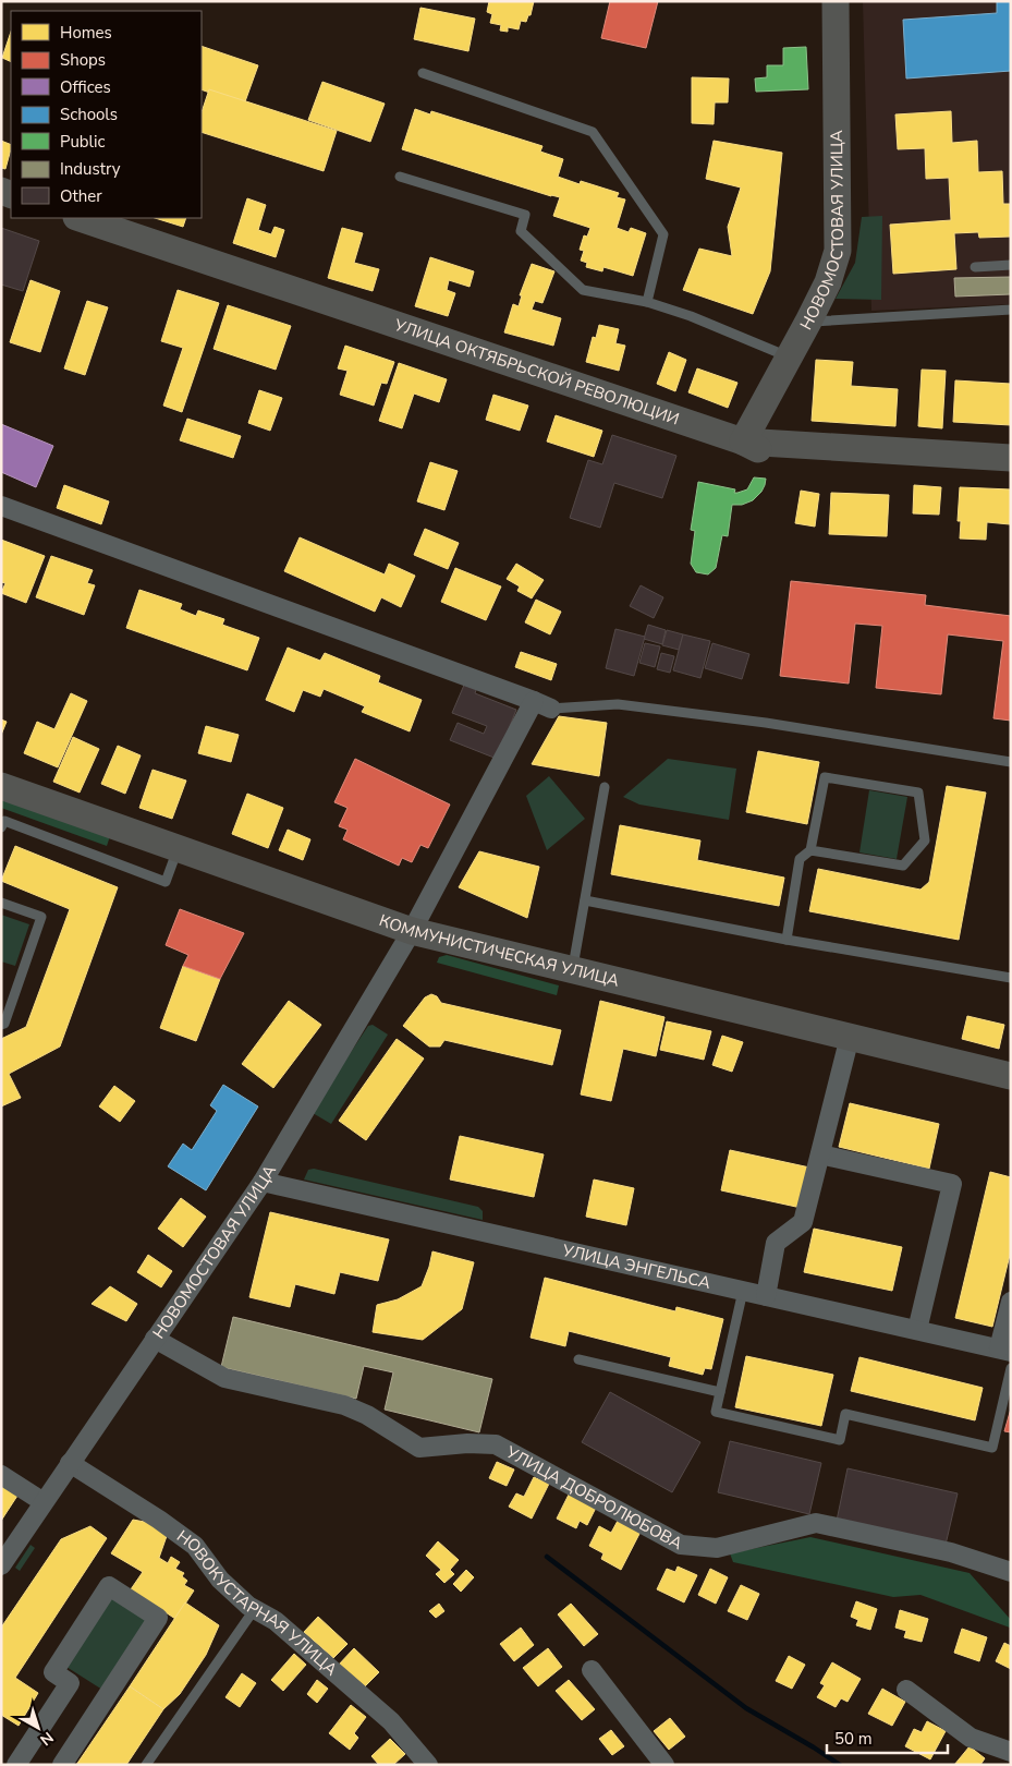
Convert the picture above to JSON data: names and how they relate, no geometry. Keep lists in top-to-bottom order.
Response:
{
  "streets": {
    "street": [
      "НОВОМОСТОВАЯ УЛИЦА",
      "УЛИЦА ОКТЯБРЬСКОЙ РЕВОЛЮЦИИ",
      "КОММУНИСТИЧЕСКАЯ УЛИЦА",
      "УЛИЦА ЭНГЕЛЬСА",
      "УЛИЦА ДОБРОЛЮБОВА",
      "НОВОКУСТАРНАЯ УЛИЦА"
    ]
  },
  "crossings": [
    ["НОВОМОСТОВАЯ УЛИЦА", "УЛИЦА ОКТЯБРЬСКОЙ РЕВОЛЮЦИИ"],
    ["НОВОМОСТОВАЯ УЛИЦА", "КОММУНИСТИЧЕСКАЯ УЛИЦА"],
    ["НОВОМОСТОВАЯ УЛИЦА", "УЛИЦА ЭНГЕЛЬСА"],
    ["НОВОМОСТОВАЯ УЛИЦА", "УЛИЦА ДОБРОЛЮБОВА"],
    ["НОВОМОСТОВАЯ УЛИЦА", "НОВОКУСТАРНАЯ УЛИЦА"]
  ],
  "legend": [
    "Homes",
    "Shops",
    "Offices",
    "Schools",
    "Public",
    "Industry",
    "Other"
  ],
  "scale_bar": "50 m",
  "north": "bottom right"
}
